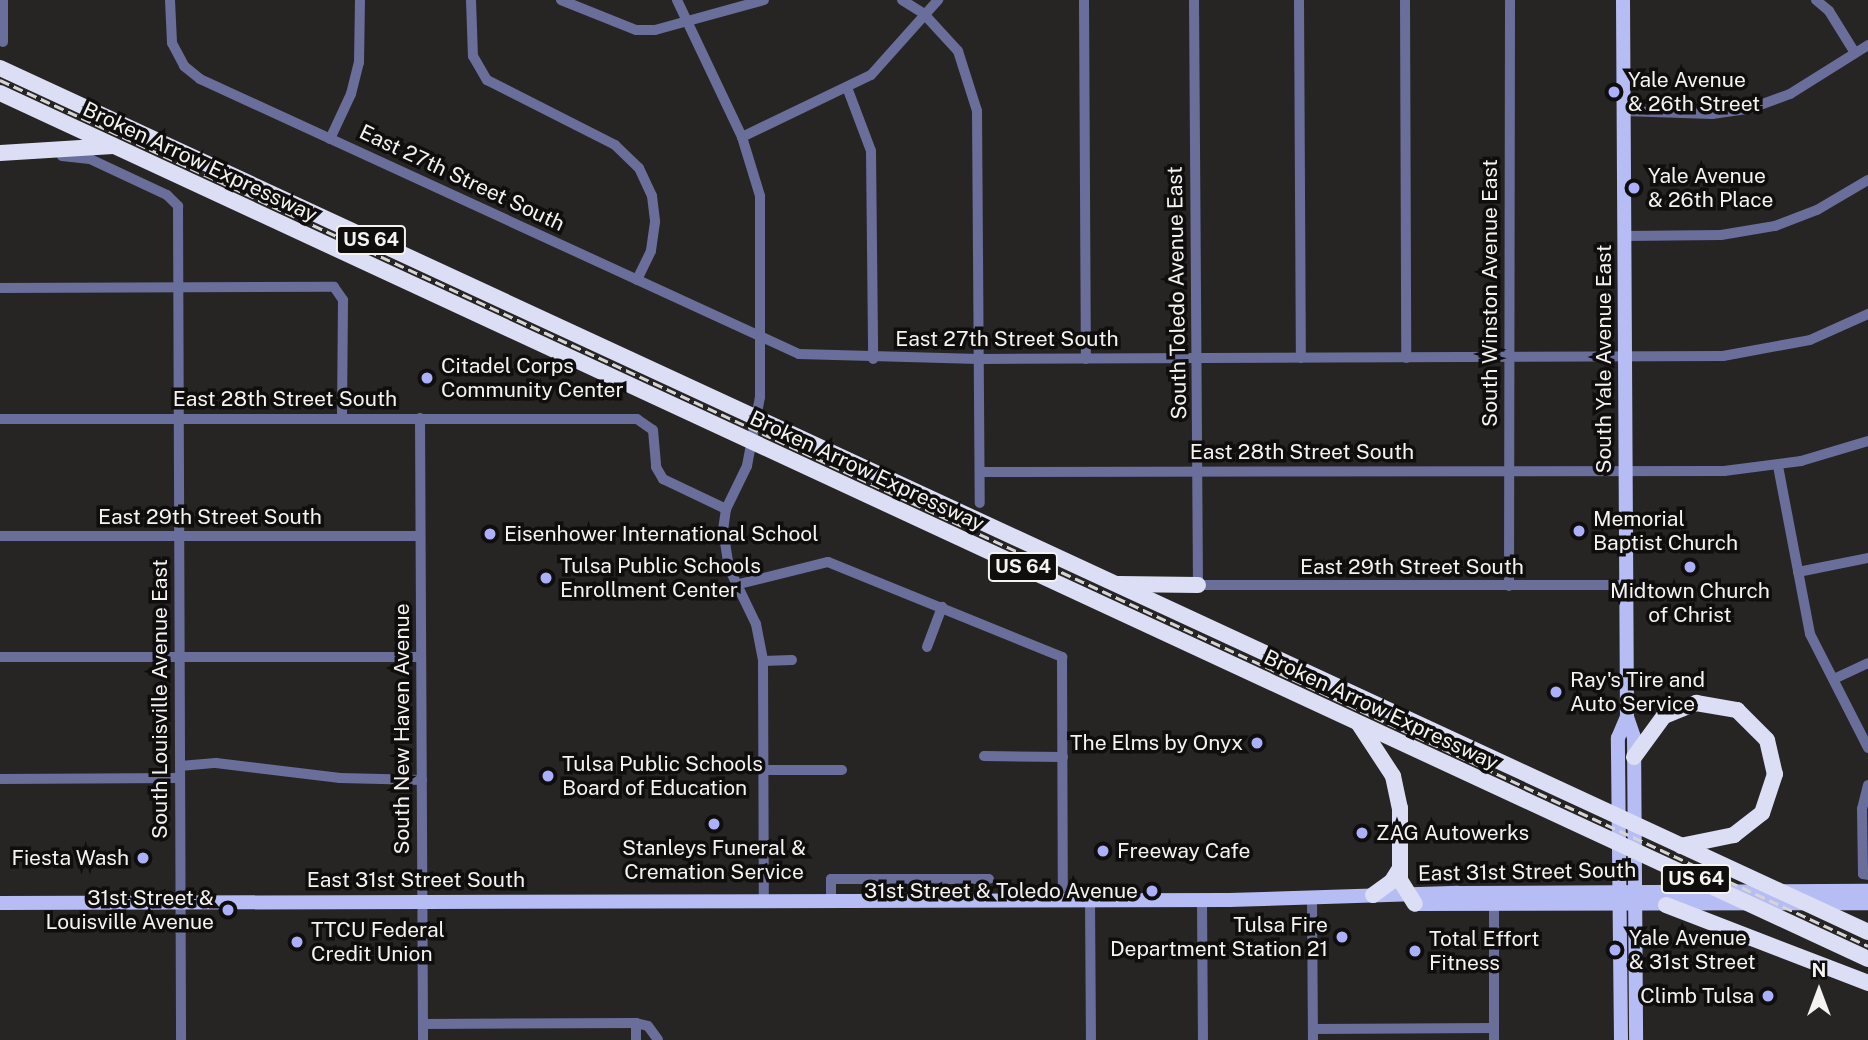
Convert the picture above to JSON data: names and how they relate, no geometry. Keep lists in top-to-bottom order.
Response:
{
  "streets": {
    "highway": ["Broken Arrow Expressway", "US 64"],
    "main road": ["South Yale Avenue East", "East 31st Street South"],
    "street": [
      "East 27th Street South",
      "South Toledo Avenue East",
      "South Winston Avenue East",
      "East 28th Street South",
      "East 29th Street South",
      "South Louisville Avenue East",
      "South New Haven Avenue"
    ]
  },
  "crossings": [
    ["East 27th Street South", "South Toledo Avenue East"],
    ["East 27th Street South", "South Winston Avenue East"],
    ["East 27th Street South", "South Yale Avenue East"],
    ["South Toledo Avenue East", "East 28th Street South"],
    ["South Toledo Avenue East", "East 29th Street South"],
    ["South Winston Avenue East", "East 28th Street South"],
    ["South Winston Avenue East", "East 29th Street South"],
    ["South Yale Avenue East", "East 28th Street South"],
    ["South Yale Avenue East", "East 29th Street South"],
    ["South Yale Avenue East", "East 31st Street South"],
    ["East 28th Street South", "South Louisville Avenue East"],
    ["East 28th Street South", "South New Haven Avenue"],
    ["East 29th Street South", "South Louisville Avenue East"],
    ["East 29th Street South", "South New Haven Avenue"],
    ["South Louisville Avenue East", "East 31st Street South"],
    ["South New Haven Avenue", "East 31st Street South"]
  ],
  "places": [
    "Yale Avenue & 26th Street",
    "Yale Avenue & 26th Place",
    "Citadel Corps Community Center",
    "Memorial Baptist Church",
    "Eisenhower International School",
    "Midtown Church of Christ",
    "Tulsa Public Schools Enrollment Center",
    "Ray's Tire and Auto Service",
    "The Elms by Onyx",
    "Tulsa Public Schools Board of Education",
    "Stanleys Funeral & Cremation Service",
    "ZAG Autowerks",
    "Freeway Cafe",
    "Fiesta Wash",
    "31st Street & Toledo Avenue",
    "31st Street & Louisville Avenue",
    "Tulsa Fire Department Station 21",
    "TTCU Federal Credit Union",
    "Yale Avenue & 31st Street",
    "Total Effort Fitness",
    "Climb Tulsa"
  ],
  "north": "top"
}
